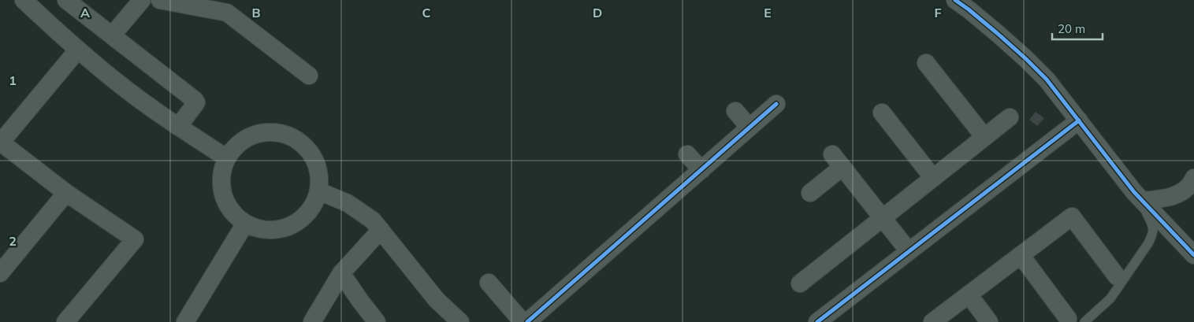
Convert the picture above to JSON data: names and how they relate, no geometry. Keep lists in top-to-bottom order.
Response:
{
  "scale_bar": "20 m",
  "grid": {
    "columns": [
      "A",
      "B",
      "C",
      "D",
      "E",
      "F"
    ],
    "rows": ["1", "2"]
  }
}
